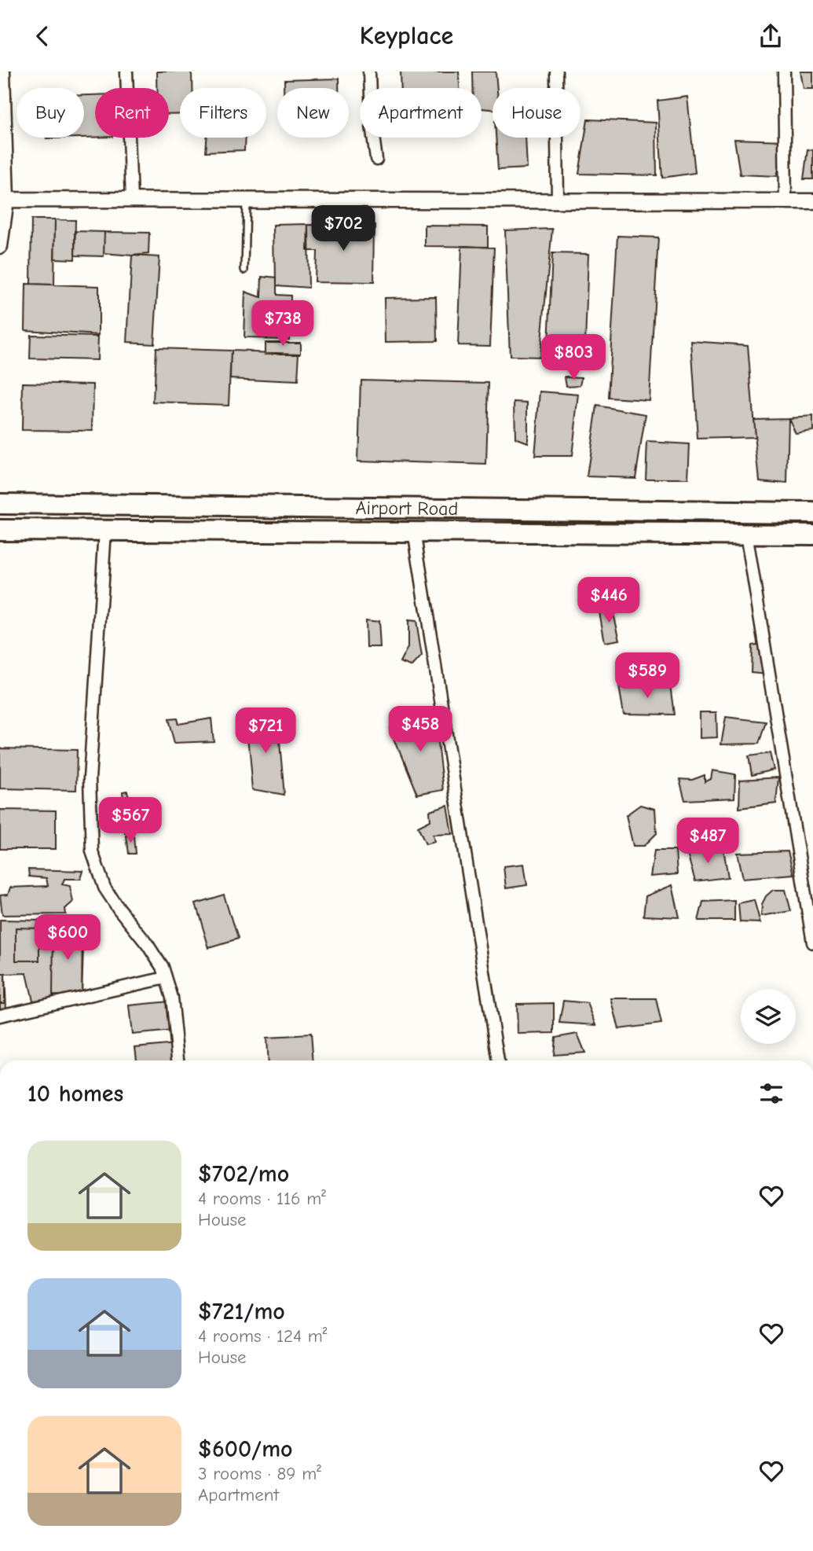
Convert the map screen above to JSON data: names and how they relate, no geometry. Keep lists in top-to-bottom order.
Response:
{
  "streets": {
    "highway": ["Airport Road"]
  },
  "page": {
    "header": "Keyplace",
    "chip": [
      "Buy",
      "Rent",
      "Filters",
      "New",
      "Apartment",
      "House"
    ],
    "price": [
      "$702",
      "$738",
      "$803",
      "$446",
      "$589",
      "$458",
      "$721",
      "$567",
      "$487",
      "$600"
    ],
    "heading": "10 homes",
    "list": [
      {
        "name": "$702/mo",
        "note": "4 rooms · 116 m² · House"
      },
      {
        "name": "$721/mo",
        "note": "4 rooms · 124 m² · House"
      },
      {
        "name": "$600/mo",
        "note": "3 rooms · 89 m² · Apartment"
      }
    ]
  }
}
